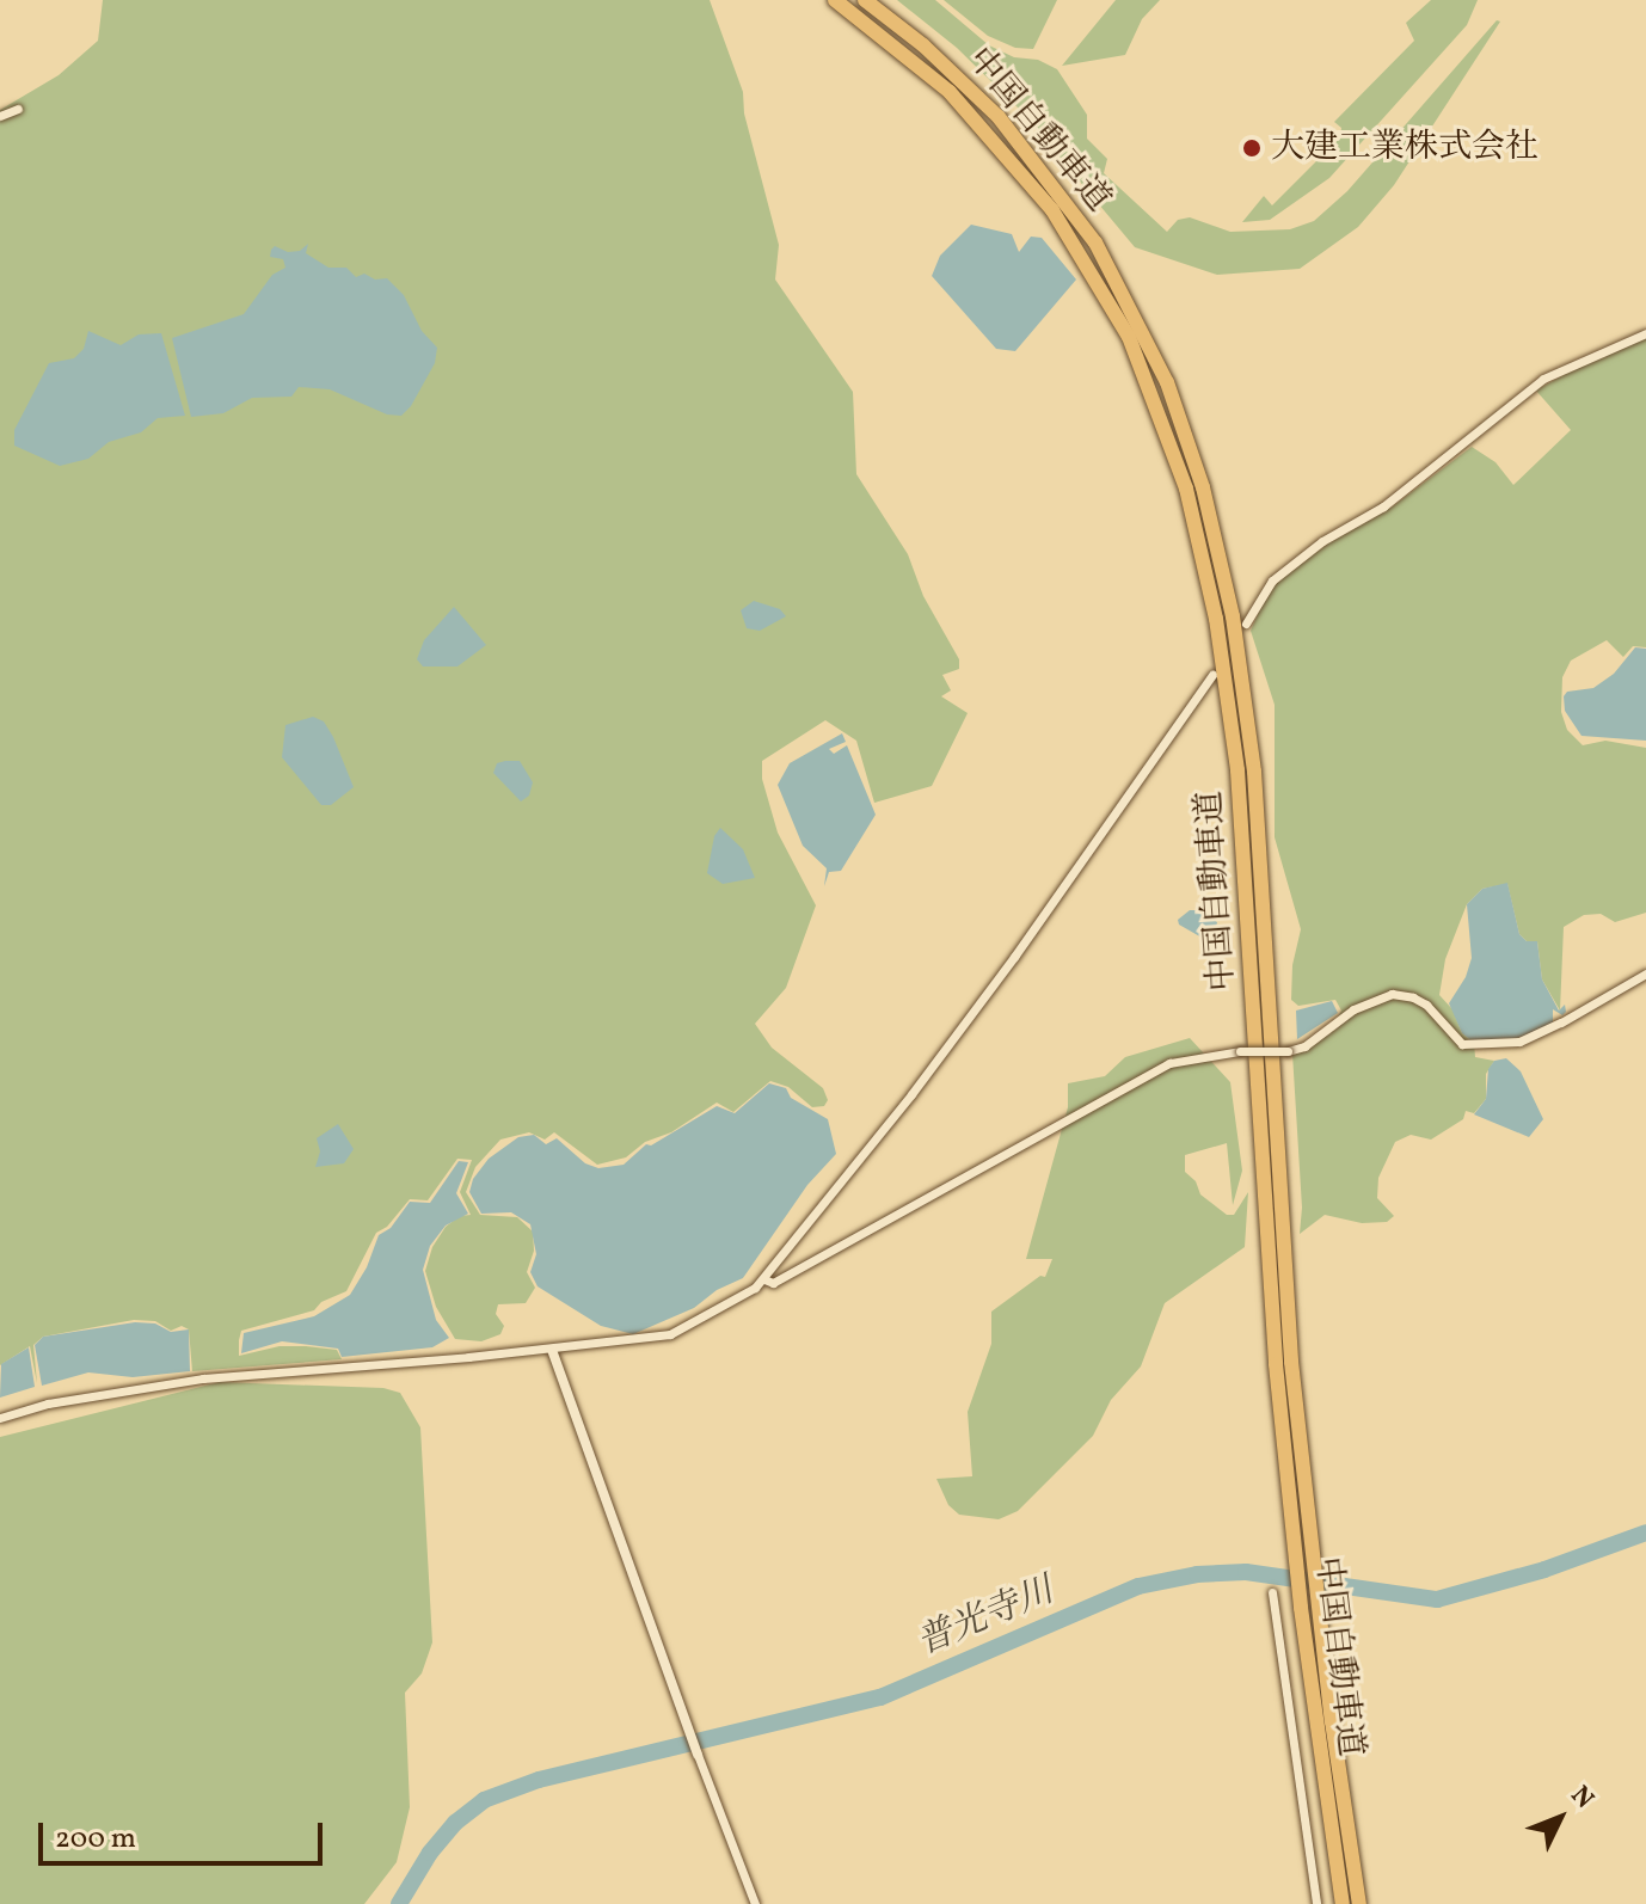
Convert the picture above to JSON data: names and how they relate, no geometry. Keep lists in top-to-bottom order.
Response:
{
  "streets": {
    "highway": ["中国自動車道"]
  },
  "water": ["普光寺川"],
  "places": ["大建工業株式会社"],
  "scale_bar": "200 m",
  "north": "top right"
}
